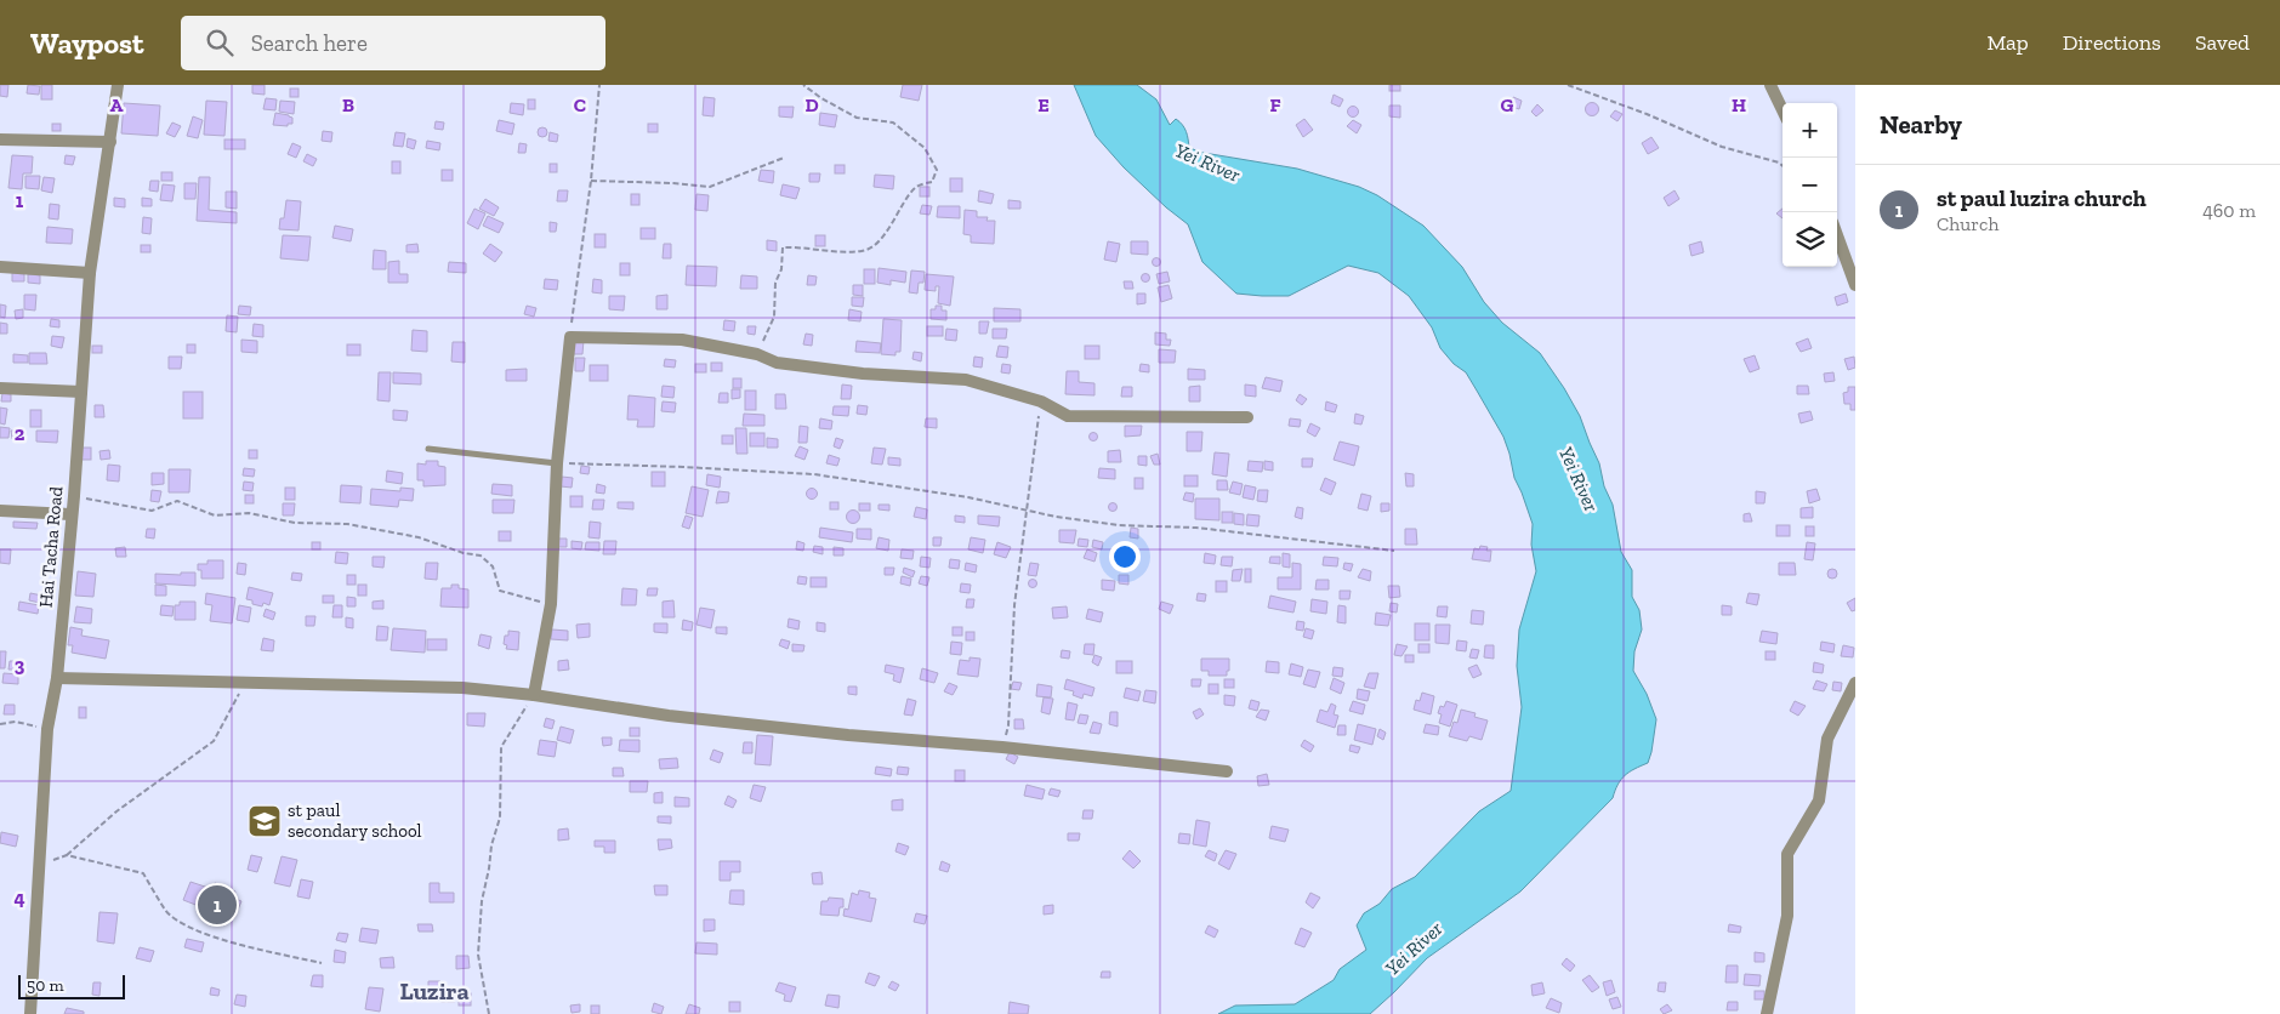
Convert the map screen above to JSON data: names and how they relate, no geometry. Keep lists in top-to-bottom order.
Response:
{
  "streets": {
    "street": ["Hai Tacha Road"]
  },
  "districts": ["Luzira"],
  "water": ["Yei River"],
  "places": {
    "school or university": ["st paul secondary school"]
  },
  "scale_bar": "50 m",
  "page": {
    "header": "Waypost",
    "search": "Search here",
    "nav": ["Map", "Directions", "Saved"],
    "heading": "Nearby",
    "map_buttons": ["+", "−"],
    "list": [
      {
        "mark": "1",
        "name": "st paul luzira church",
        "note": "Church",
        "value": "460 m"
      }
    ],
    "pins": "1",
    "scale": "50 m"
  },
  "grid": {
    "columns": [
      "A",
      "B",
      "C",
      "D",
      "E",
      "F",
      "G",
      "H"
    ],
    "rows": [
      "1",
      "2",
      "3",
      "4"
    ]
  }
}
